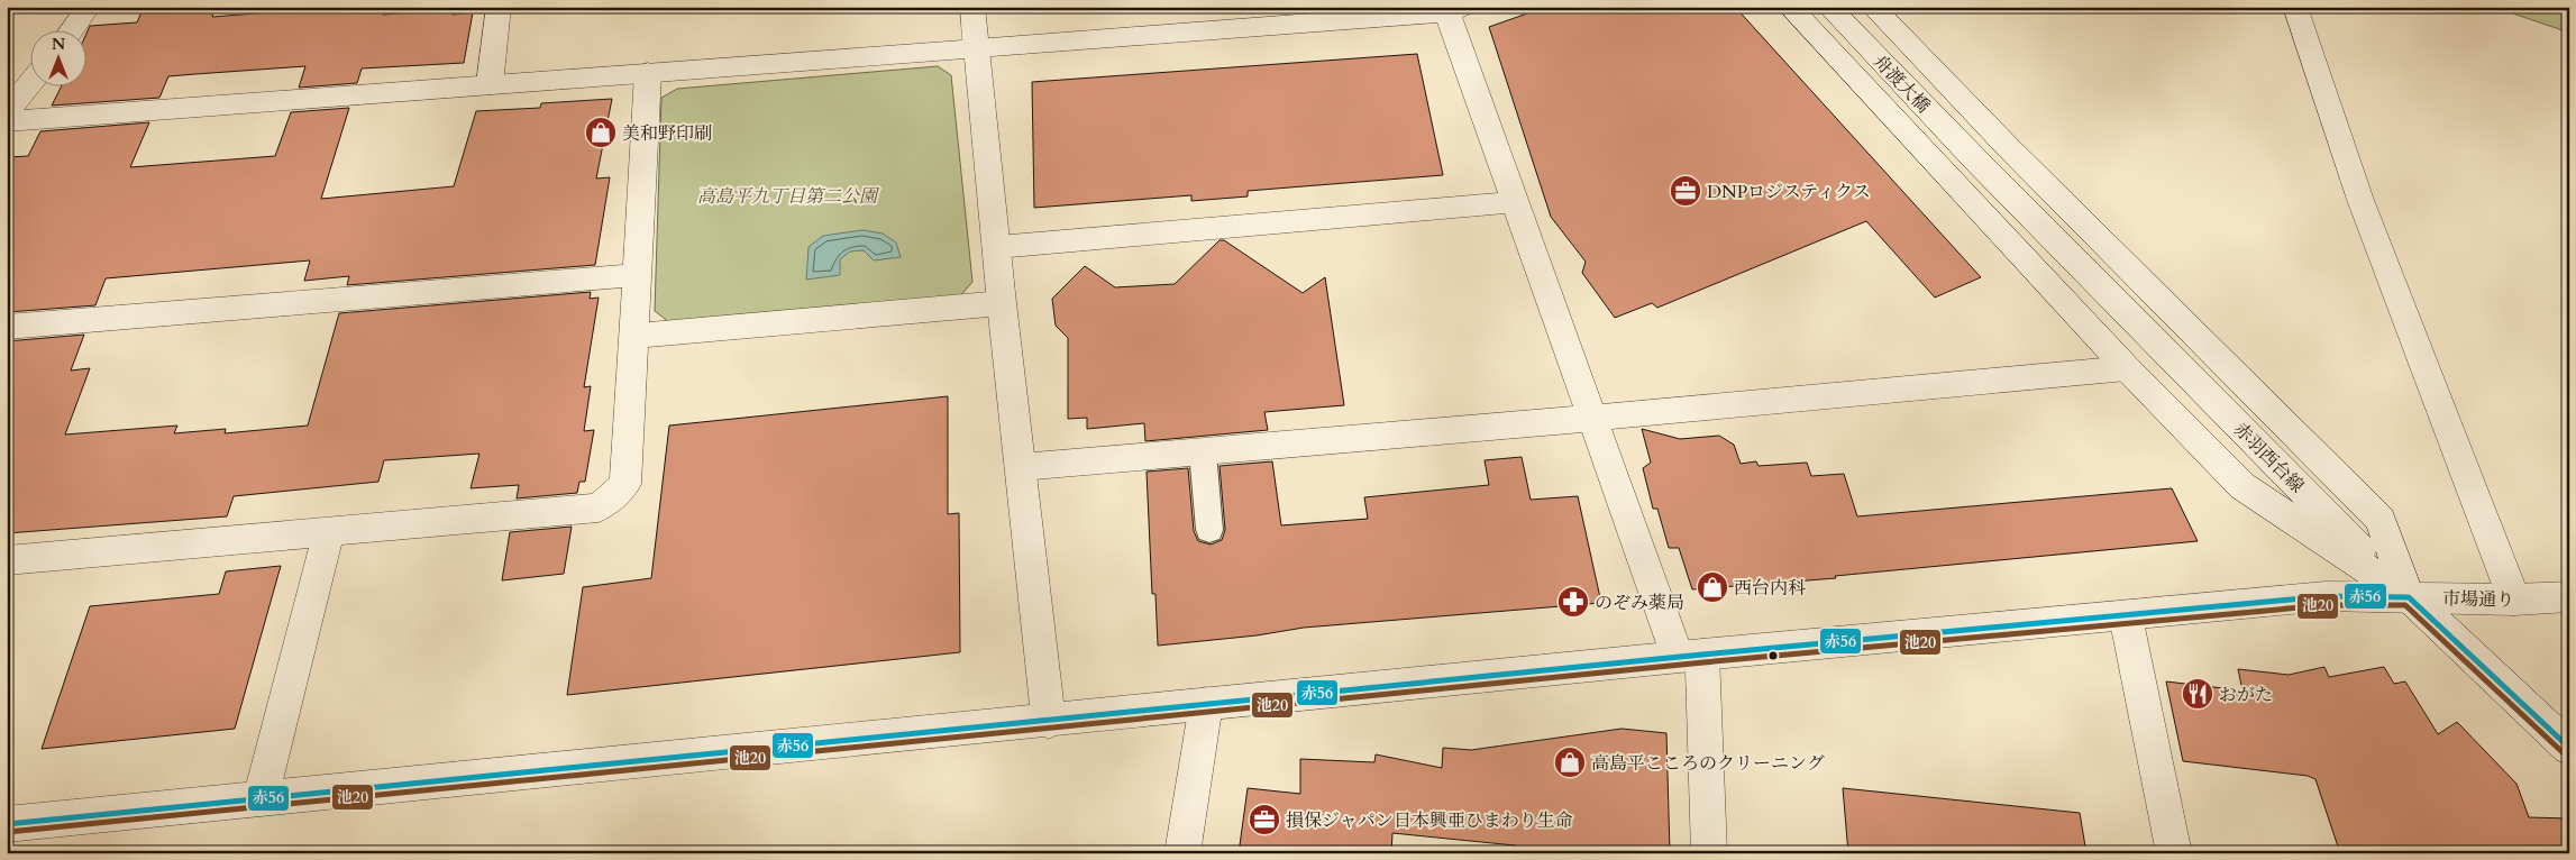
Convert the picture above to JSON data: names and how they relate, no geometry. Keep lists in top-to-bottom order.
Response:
{
  "streets": {
    "street": ["舟渡大橋", "赤羽西台線", "市場通り"]
  },
  "crossings": [
    ["舟渡大橋", "赤羽西台線"],
    ["赤羽西台線", "市場通り"]
  ],
  "parks": ["高島平九丁目第二公園"],
  "places": {
    "shop": ["美和野印刷", "西台内科", "高島平こころのクリーニング"],
    "office": ["DNPロジスティクス", "損保ジャパン日本興亜ひまわり生命"],
    "pharmacy": ["のぞみ薬局"],
    "restaurant": ["おがた"]
  },
  "lines": ["transit line 赤56", "transit line 池20"],
  "north": "top"
}
